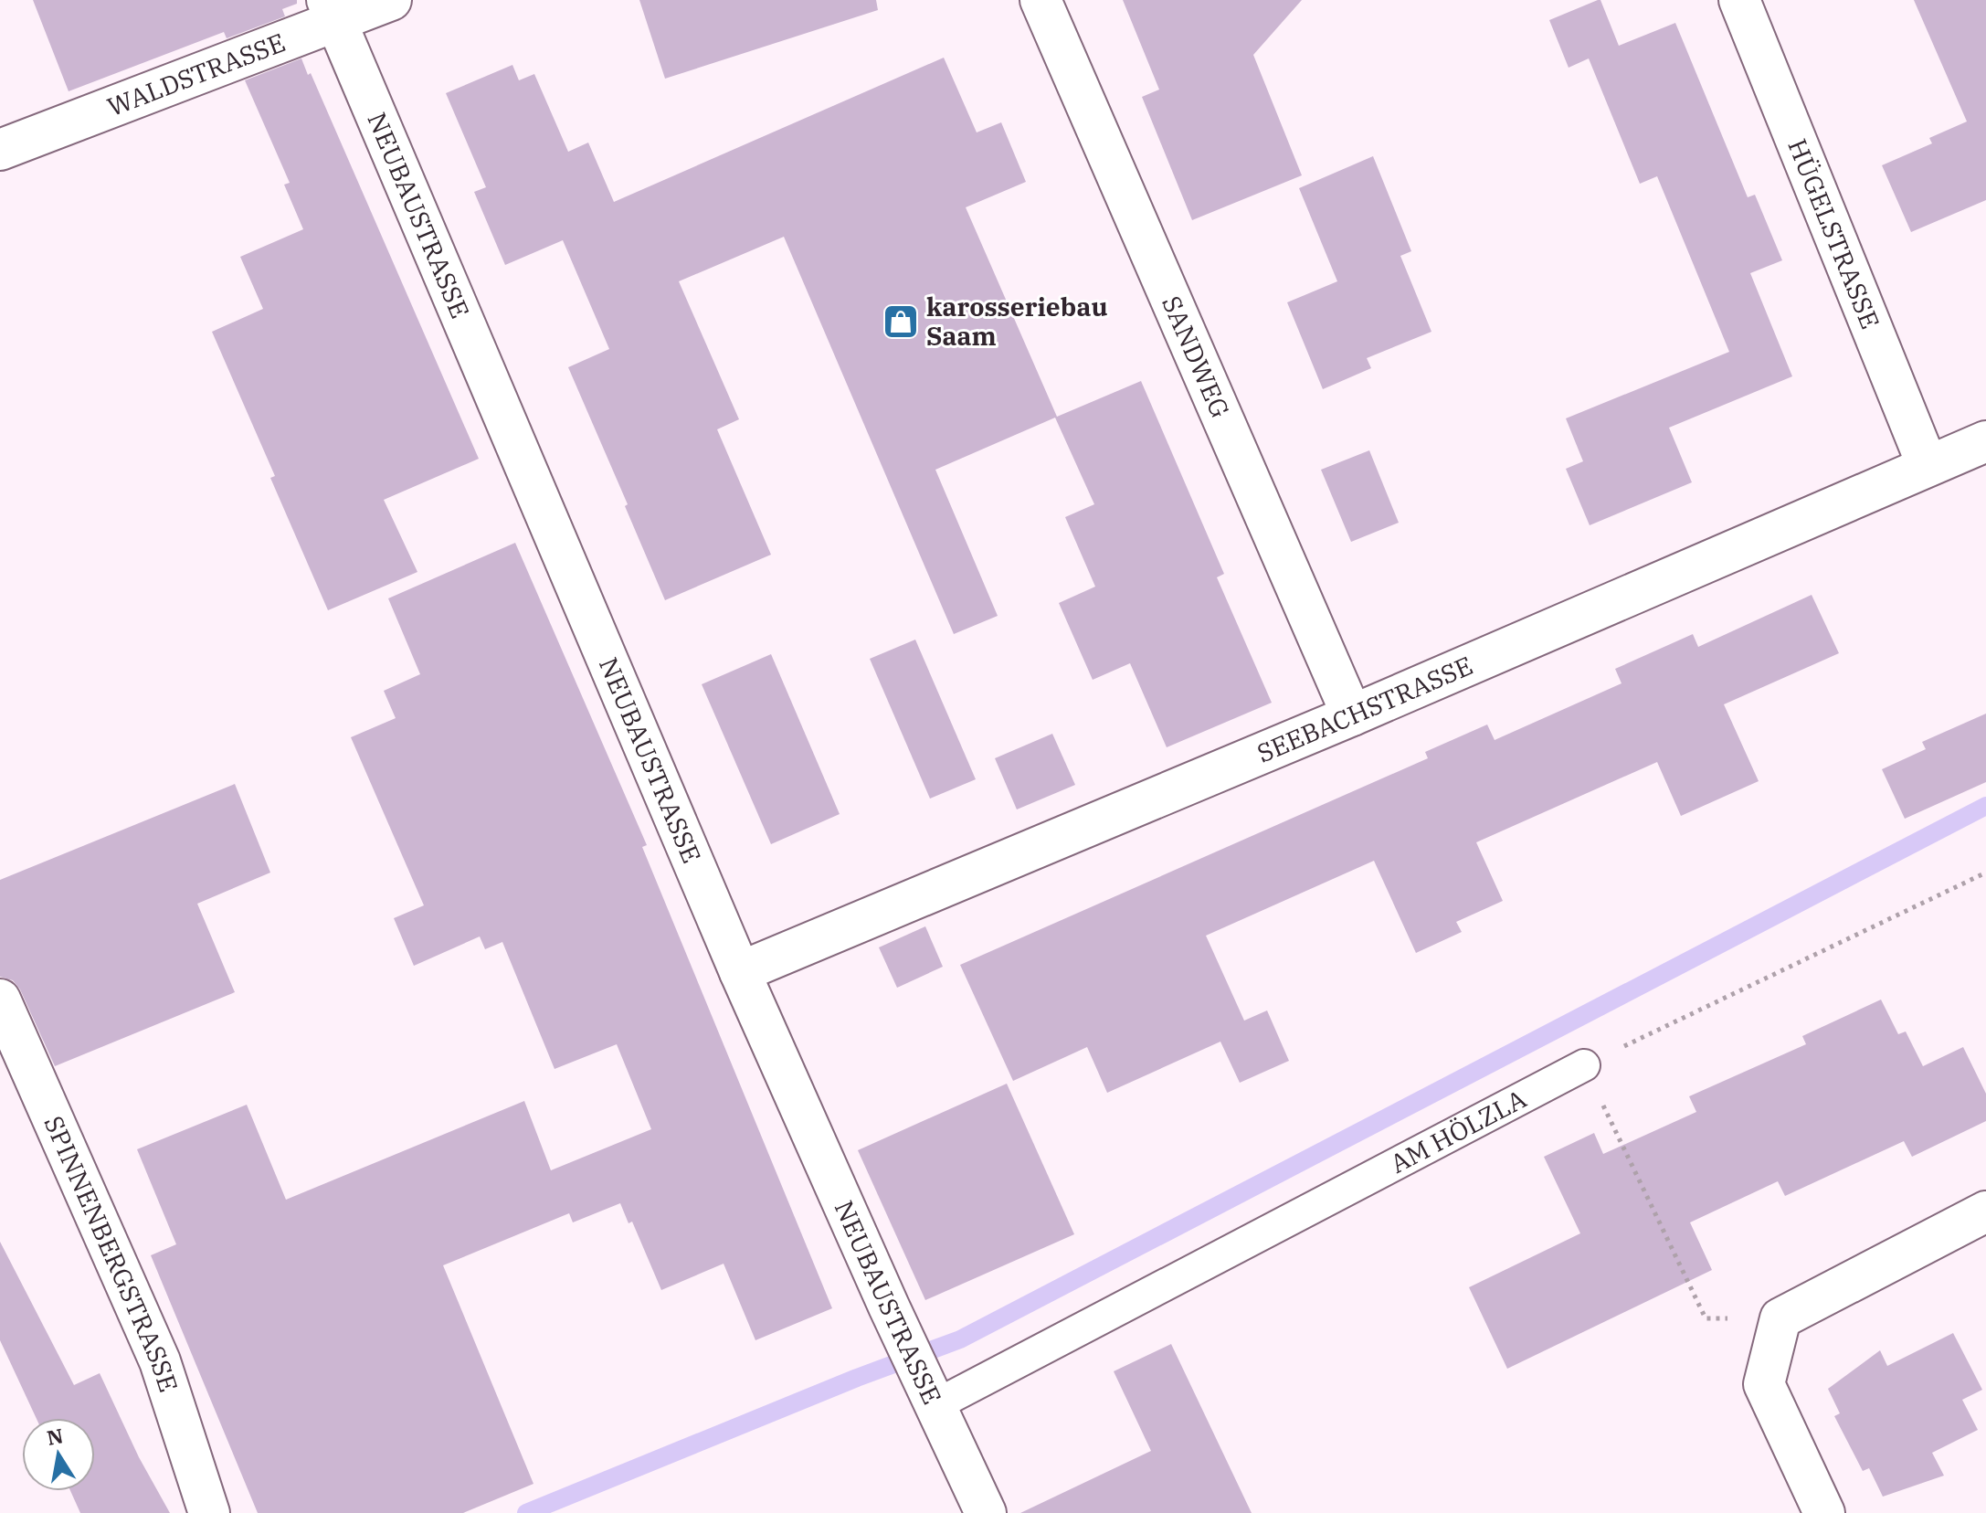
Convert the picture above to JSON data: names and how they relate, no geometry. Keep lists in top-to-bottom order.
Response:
{
  "streets": {
    "street": [
      "WALDSTRASSE",
      "NEUBAUSTRASSE",
      "HÜGELSTRASSE",
      "SANDWEG",
      "SEEBACHSTRASSE",
      "SPINNENBERGSTRASSE"
    ],
    "lane": ["AM HÖLZLA"]
  },
  "crossings": [
    ["WALDSTRASSE", "NEUBAUSTRASSE"],
    ["NEUBAUSTRASSE", "SEEBACHSTRASSE"],
    ["NEUBAUSTRASSE", "AM HÖLZLA"],
    ["HÜGELSTRASSE", "SEEBACHSTRASSE"],
    ["SANDWEG", "SEEBACHSTRASSE"]
  ],
  "places": {
    "shop": ["karosseriebau Saam"]
  },
  "north": "top"
}
